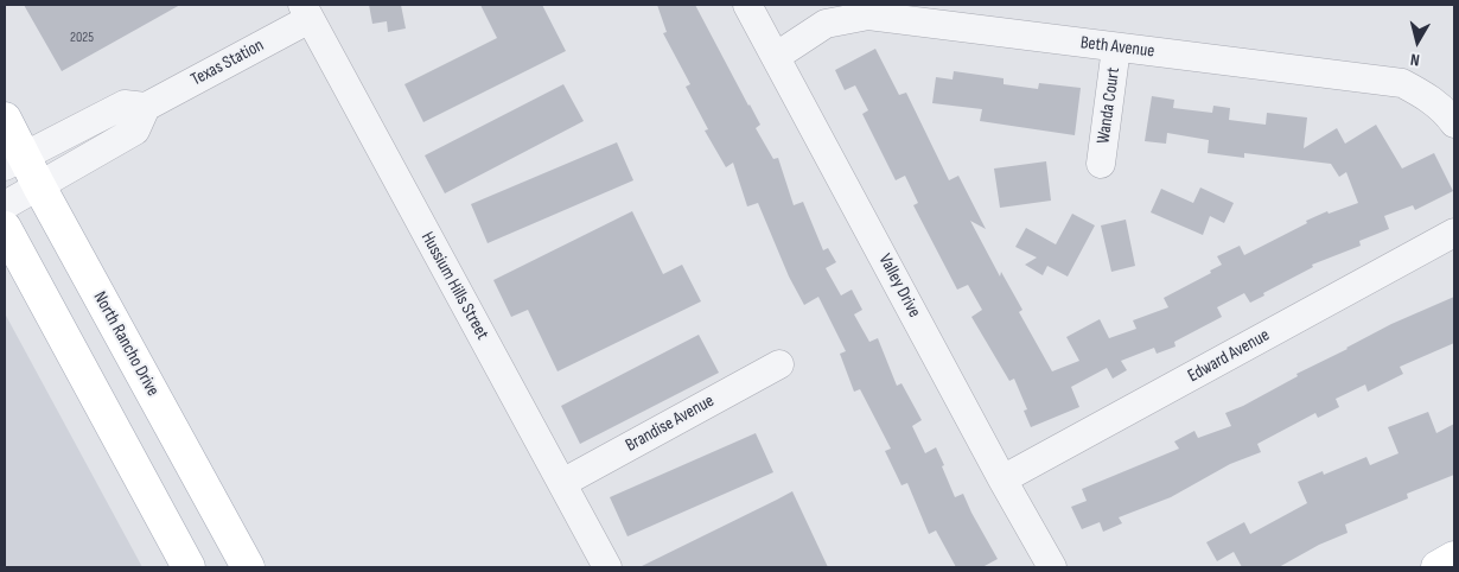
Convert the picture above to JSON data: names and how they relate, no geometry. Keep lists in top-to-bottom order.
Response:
{
  "streets": {
    "main road": ["North Rancho Drive"],
    "street": [
      "Beth Avenue",
      "Texas Station",
      "Wanda Court",
      "Hussium Hills Street",
      "Valley Drive",
      "Edward Avenue",
      "Brandise Avenue"
    ]
  },
  "crossings": [
    ["Beth Avenue", "Wanda Court"],
    ["Beth Avenue", "Valley Drive"],
    ["Texas Station", "Hussium Hills Street"],
    ["Texas Station", "North Rancho Drive"],
    ["Hussium Hills Street", "Brandise Avenue"],
    ["Valley Drive", "Edward Avenue"]
  ],
  "house_numbers": ["2025"],
  "north": "bottom"
}
